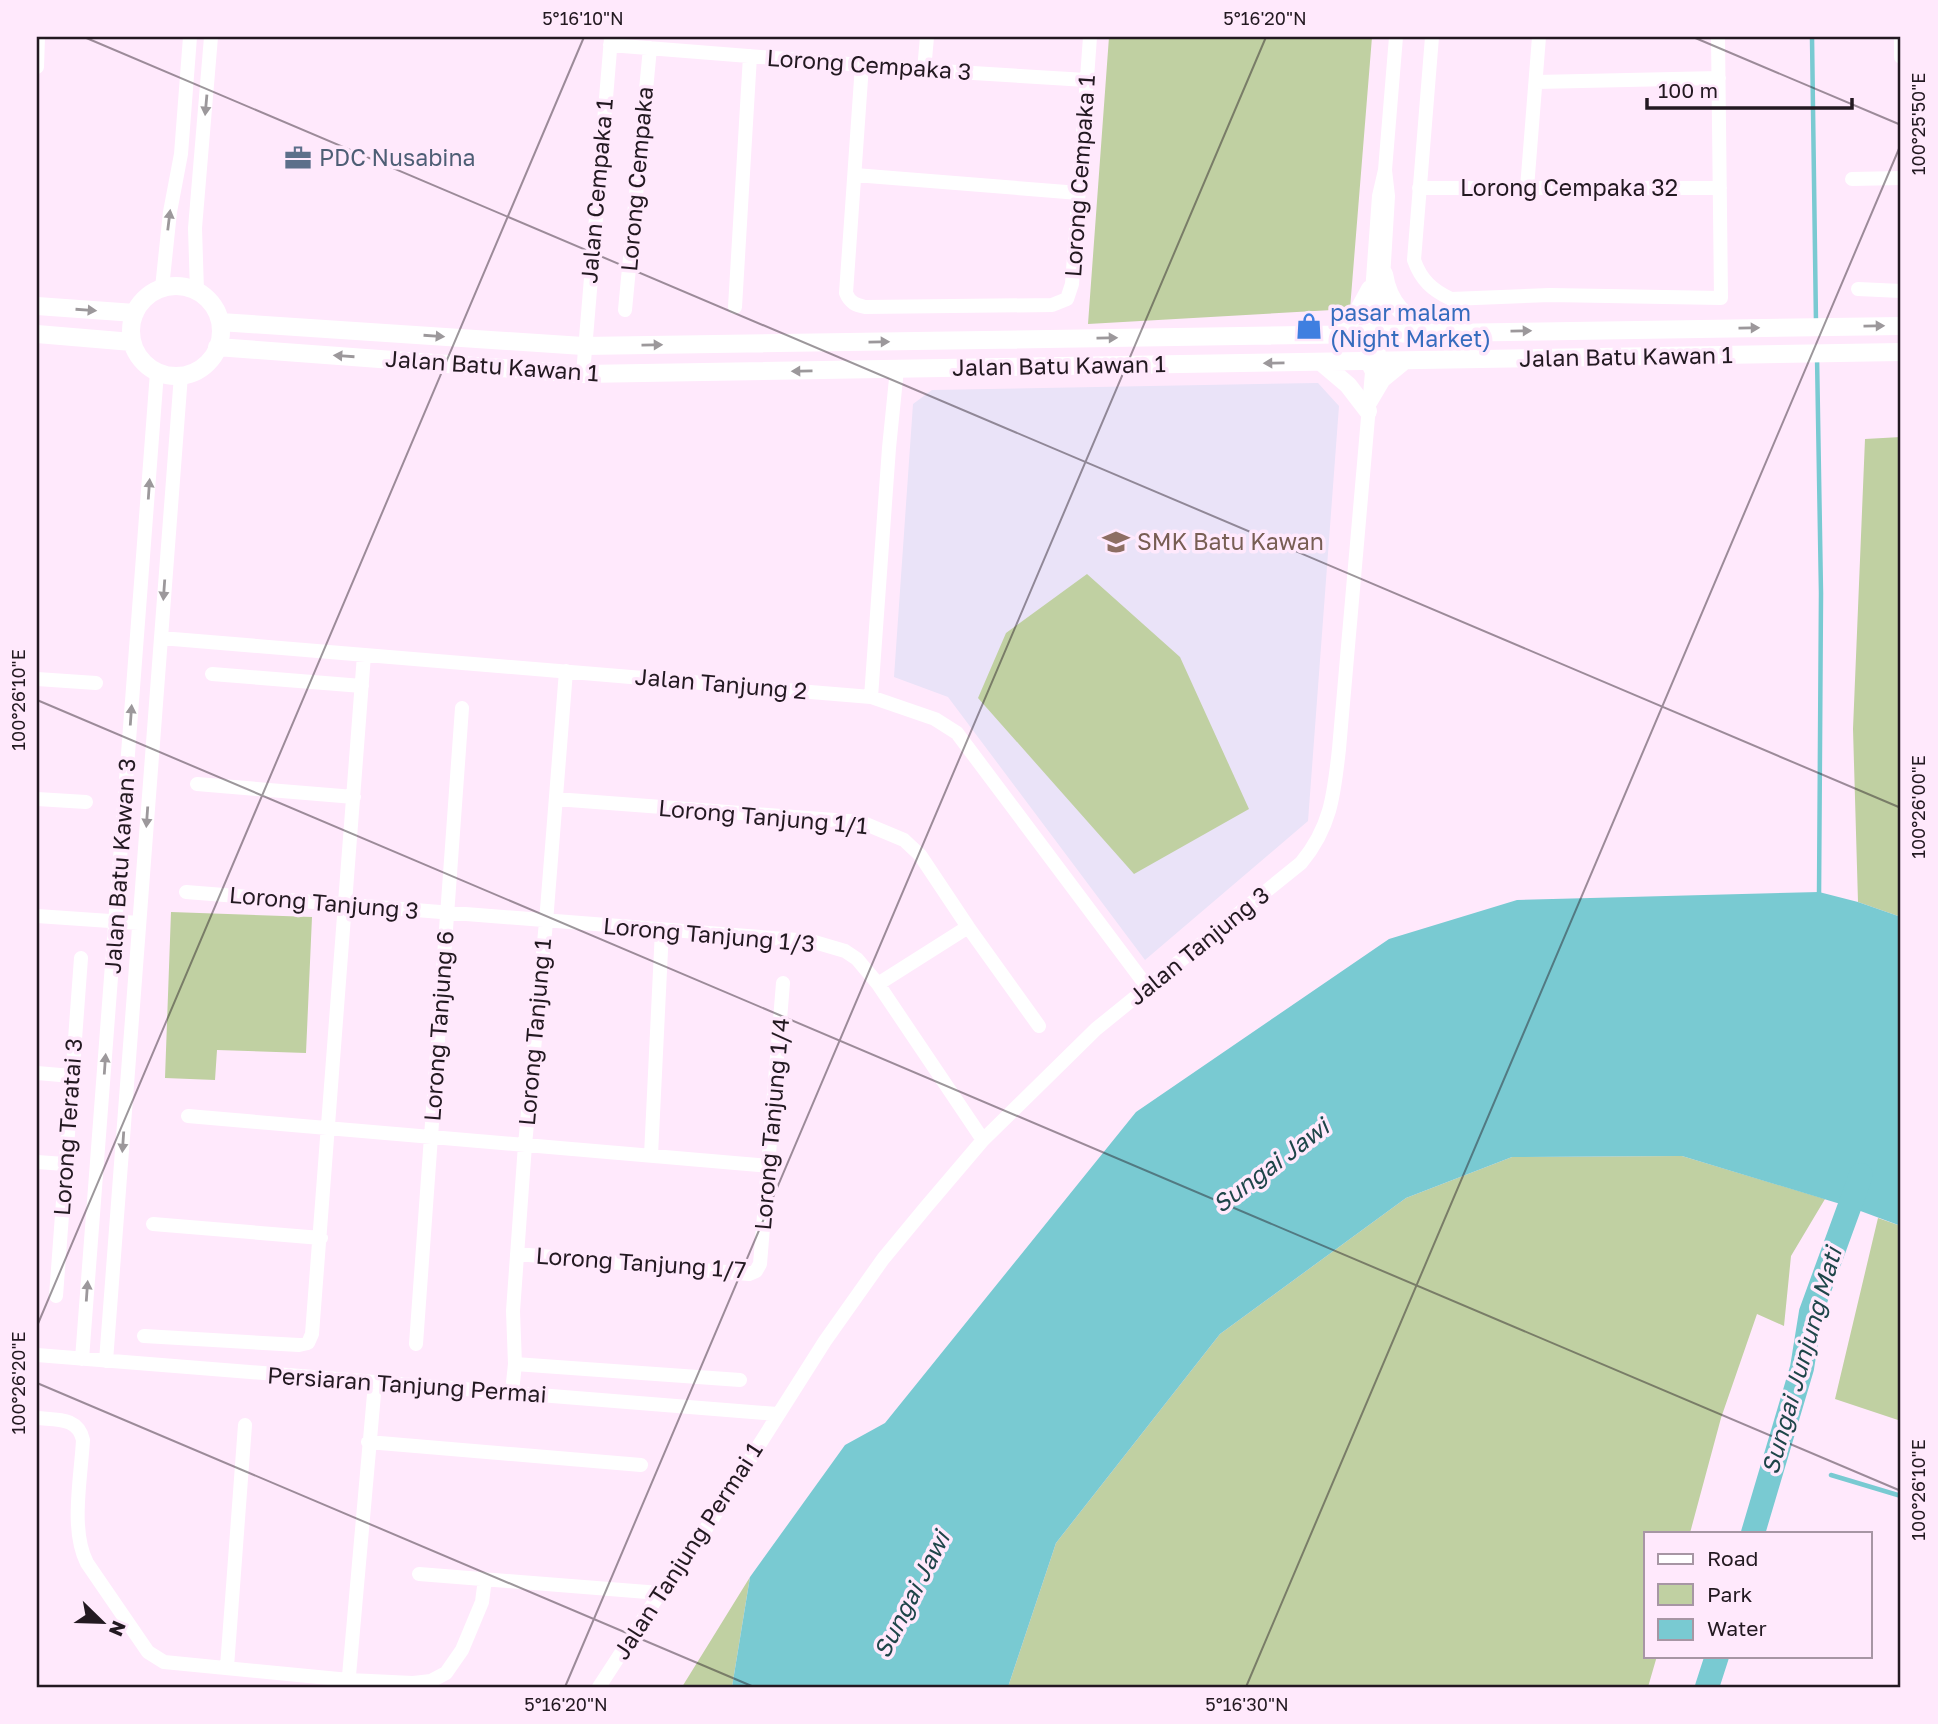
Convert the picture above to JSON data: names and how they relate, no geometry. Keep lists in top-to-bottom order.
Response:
{
  "streets": {
    "street": [
      "Lorong Cempaka 3",
      "Lorong Cempaka 1",
      "Lorong Cempaka",
      "Lorong Cempaka 32",
      "Jalan Cempaka 1",
      "Jalan Batu Kawan 1",
      "Jalan Tanjung 2",
      "Lorong Tanjung 1/1",
      "Jalan Batu Kawan 3",
      "Lorong Tanjung 3",
      "Lorong Tanjung 1/3",
      "Jalan Tanjung 3",
      "Lorong Tanjung 6",
      "Lorong Tanjung 1",
      "Lorong Tanjung 1/4",
      "Lorong Teratai 3",
      "Lorong Tanjung 1/7",
      "Persiaran Tanjung Permai",
      "Jalan Tanjung Permai 1"
    ]
  },
  "crossings": [
    ["Lorong Cempaka 3", "Lorong Cempaka 1"],
    ["Lorong Cempaka 3", "Lorong Cempaka"],
    ["Lorong Cempaka 3", "Jalan Cempaka 1"],
    ["Jalan Cempaka 1", "Jalan Batu Kawan 1"],
    ["Jalan Batu Kawan 1", "Jalan Batu Kawan 3"],
    ["Jalan Batu Kawan 1", "Jalan Tanjung 3"],
    ["Jalan Tanjung 2", "Jalan Batu Kawan 3"],
    ["Jalan Tanjung 2", "Jalan Tanjung 3"],
    ["Jalan Tanjung 2", "Lorong Tanjung 1"],
    ["Lorong Tanjung 1/1", "Lorong Tanjung 1"],
    ["Jalan Batu Kawan 3", "Persiaran Tanjung Permai"],
    ["Lorong Tanjung 3", "Lorong Tanjung 1/3"],
    ["Lorong Tanjung 3", "Lorong Tanjung 6"],
    ["Lorong Tanjung 3", "Lorong Tanjung 1"],
    ["Lorong Tanjung 1/3", "Jalan Tanjung 3"],
    ["Lorong Tanjung 1/3", "Lorong Tanjung 1"],
    ["Jalan Tanjung 3", "Persiaran Tanjung Permai"],
    ["Jalan Tanjung 3", "Jalan Tanjung Permai 1"],
    ["Lorong Tanjung 1", "Lorong Tanjung 1/7"],
    ["Lorong Tanjung 1", "Persiaran Tanjung Permai"],
    ["Lorong Tanjung 1/4", "Lorong Tanjung 1/7"],
    ["Persiaran Tanjung Permai", "Jalan Tanjung Permai 1"]
  ],
  "water": ["Sungai Jawi", "Sungai Junjung Mati"],
  "places": {
    "office": ["PDC Nusabina"],
    "shop": ["pasar malam (Night Market)"],
    "school or university": ["SMK Batu Kawan"]
  },
  "legend": ["Road", "Park", "Water"],
  "scale_bar": "100 m",
  "north": "bottom right",
  "coordinates": [
    "5°16'10\"N",
    "5°16'20\"N",
    "100°25'50\"E",
    "100°26'10\"E",
    "100°26'00\"E",
    "100°26'20\"E",
    "5°16'30\"N"
  ]
}
